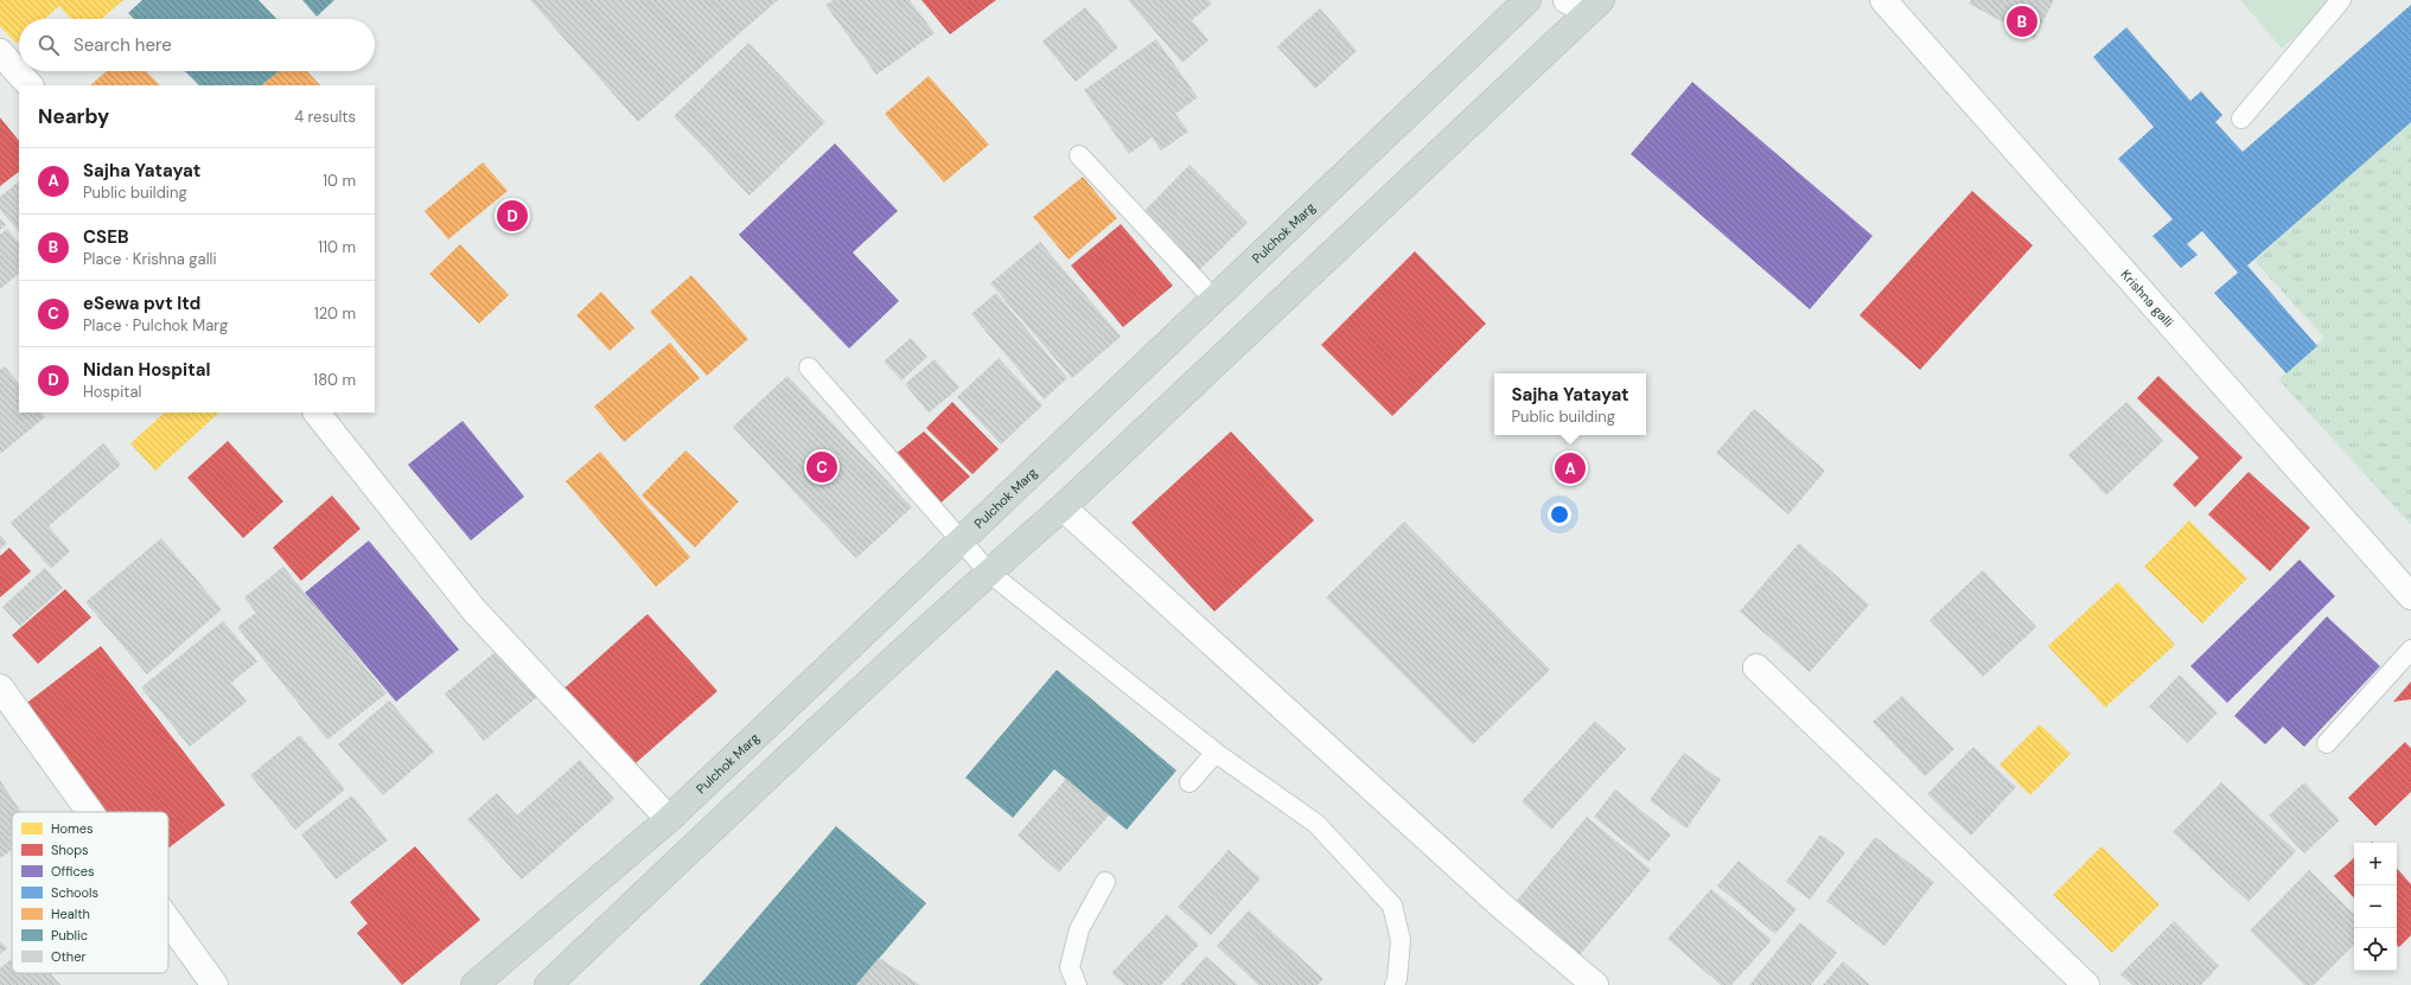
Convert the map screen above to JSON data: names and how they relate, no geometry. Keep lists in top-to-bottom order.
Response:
{
  "streets": {
    "main road": ["Pulchok Marg"],
    "street": ["Krishna galli"]
  },
  "legend": [
    "Homes",
    "Shops",
    "Offices",
    "Schools",
    "Health",
    "Public",
    "Other"
  ],
  "page": {
    "pins": [
      "B",
      "D",
      "C",
      "A"
    ],
    "search": "Search here",
    "heading": ["Nearby", "4 results"],
    "list": [
      {
        "mark": "A",
        "name": "Sajha Yatayat",
        "note": "Public building",
        "value": "10 m"
      },
      {
        "mark": "B",
        "name": "CSEB",
        "note": "Place · Krishna galli",
        "value": "110 m"
      },
      {
        "mark": "C",
        "name": "eSewa pvt ltd",
        "note": "Place · Pulchok Marg",
        "value": "120 m"
      },
      {
        "mark": "D",
        "name": "Nidan Hospital",
        "note": "Hospital",
        "value": "180 m"
      }
    ],
    "popup": ["Sajha Yatayat", "Public building"],
    "map_buttons": ["+", "−"]
  }
}
